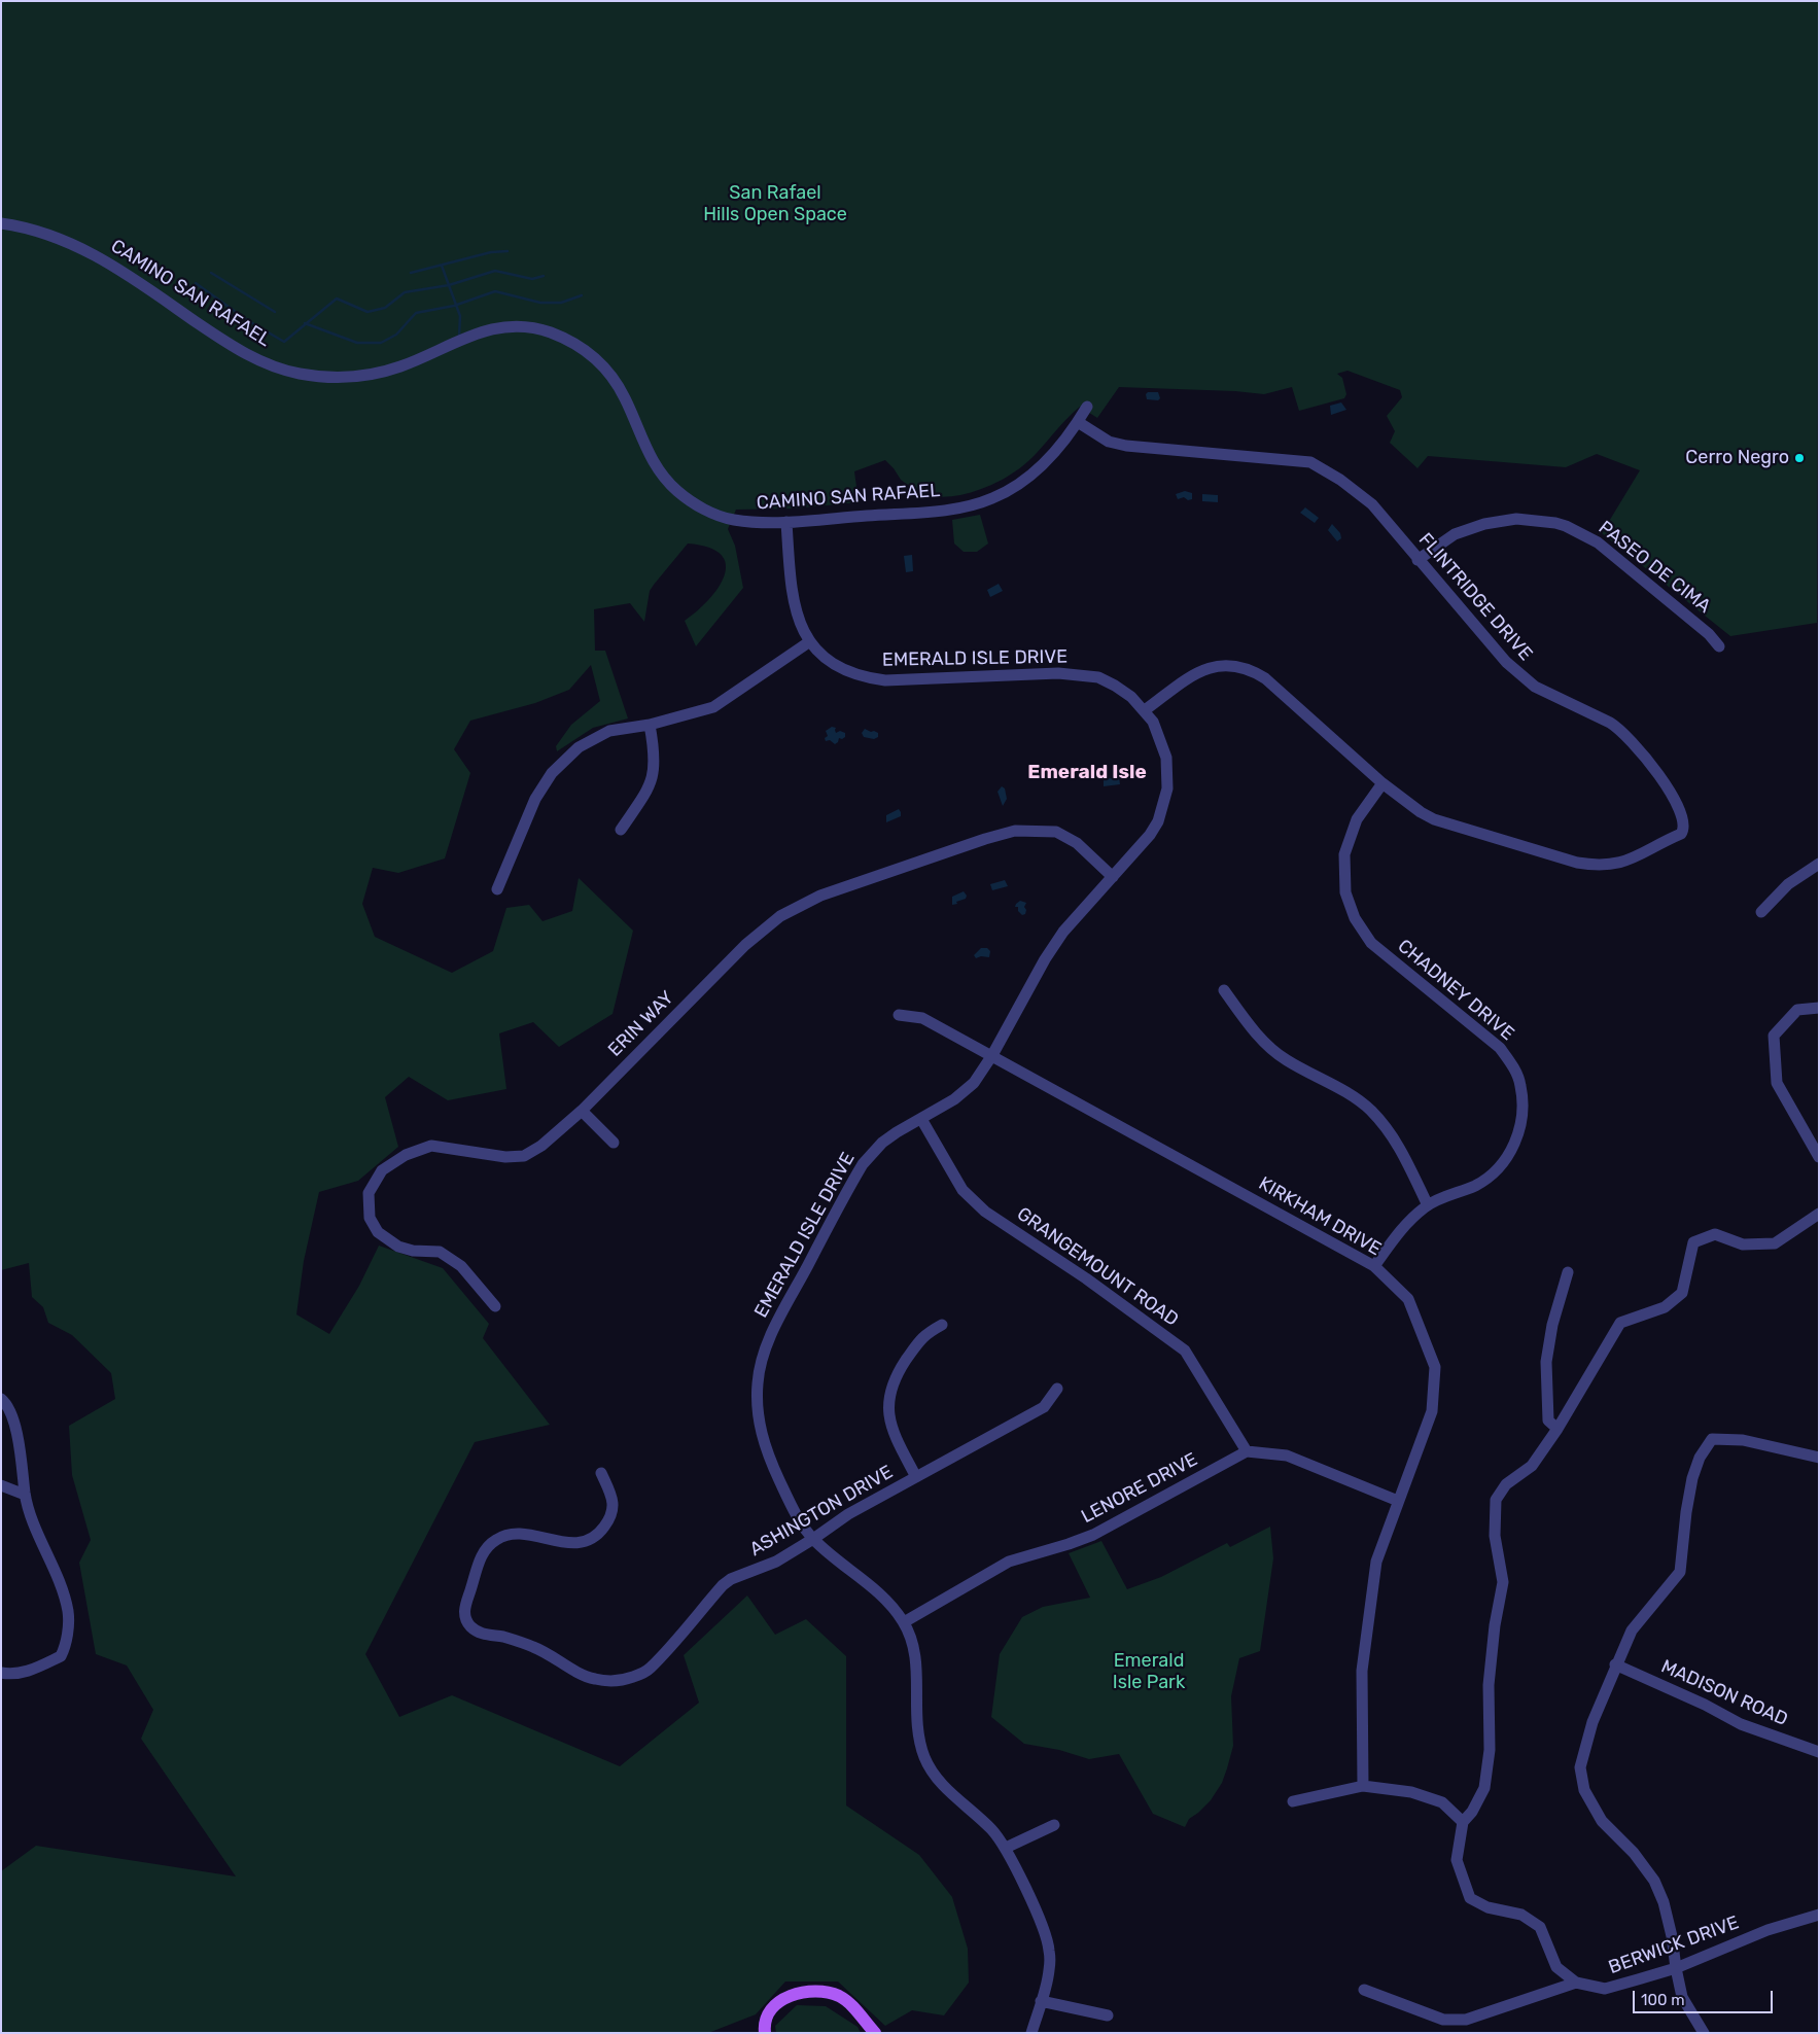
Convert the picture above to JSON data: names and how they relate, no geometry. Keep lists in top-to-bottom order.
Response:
{
  "streets": {
    "street": [
      "CAMINO SAN RAFAEL",
      "PASEO DE CIMA",
      "FLINTRIDGE DRIVE",
      "EMERALD ISLE DRIVE",
      "CHADNEY DRIVE",
      "ERIN WAY",
      "KIRKHAM DRIVE",
      "GRANGEMOUNT ROAD",
      "LENORE DRIVE",
      "ASHINGTON DRIVE",
      "MADISON ROAD",
      "BERWICK DRIVE"
    ]
  },
  "crossings": [
    ["CAMINO SAN RAFAEL", "FLINTRIDGE DRIVE"],
    ["CAMINO SAN RAFAEL", "EMERALD ISLE DRIVE"],
    ["PASEO DE CIMA", "FLINTRIDGE DRIVE"],
    ["FLINTRIDGE DRIVE", "EMERALD ISLE DRIVE"],
    ["FLINTRIDGE DRIVE", "CHADNEY DRIVE"],
    ["EMERALD ISLE DRIVE", "ERIN WAY"],
    ["EMERALD ISLE DRIVE", "KIRKHAM DRIVE"],
    ["EMERALD ISLE DRIVE", "GRANGEMOUNT ROAD"],
    ["EMERALD ISLE DRIVE", "LENORE DRIVE"],
    ["EMERALD ISLE DRIVE", "ASHINGTON DRIVE"],
    ["CHADNEY DRIVE", "KIRKHAM DRIVE"],
    ["GRANGEMOUNT ROAD", "LENORE DRIVE"]
  ],
  "districts": ["Emerald Isle"],
  "parks": ["San Rafael Hills Open Space", "Emerald Isle Park"],
  "places": ["Cerro Negro"],
  "scale_bar": "100 m"
}
